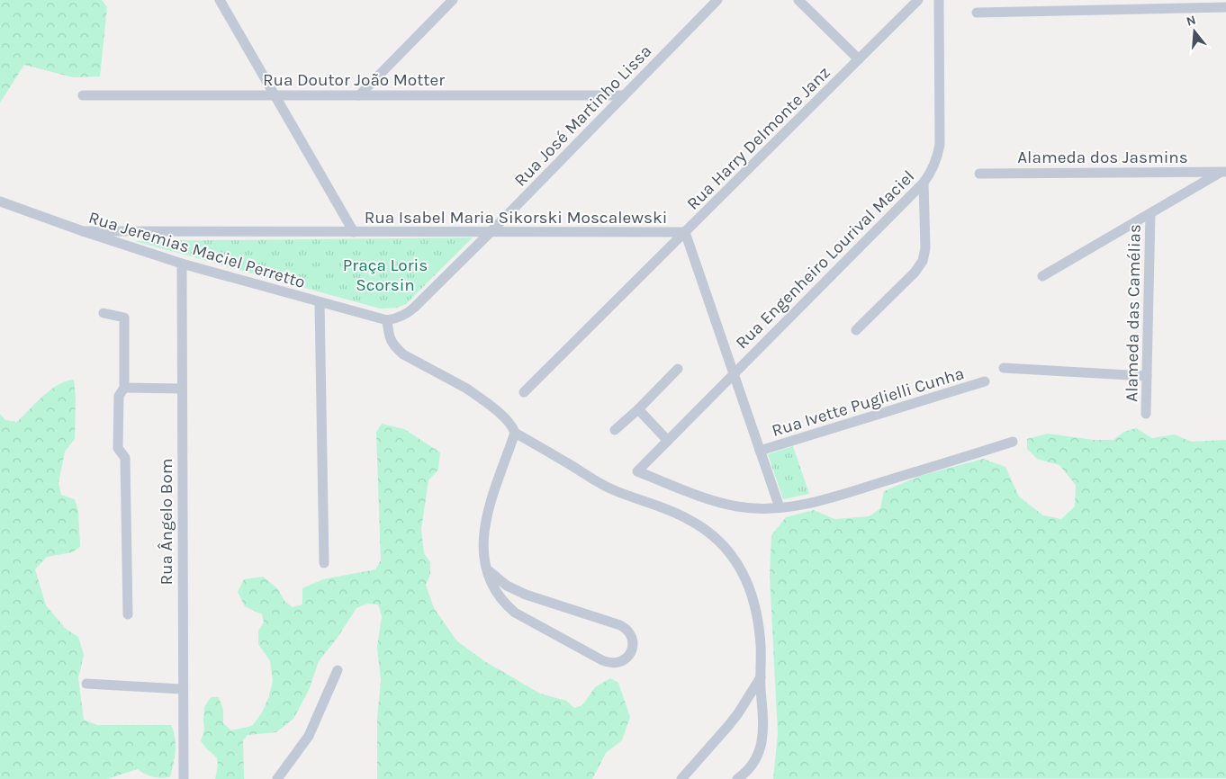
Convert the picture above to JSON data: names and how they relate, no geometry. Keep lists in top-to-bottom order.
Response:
{
  "streets": {
    "street": [
      "Rua Doutor João Motter",
      "Rua José Martinho Lissa",
      "Rua Harry Delmonte Janz",
      "Alameda dos Jasmins",
      "Rua Isabel Maria Sikorski Moscalewski",
      "Rua Jeremias Maciel Perretto",
      "Rua Engenheiro Lourival Maciel",
      "Alameda das Camélias",
      "Rua Ivette Puglielli Cunha",
      "Rua Ângelo Bom"
    ]
  },
  "crossings": [
    ["Rua Doutor João Motter", "Rua José Martinho Lissa"],
    ["Rua José Martinho Lissa", "Rua Isabel Maria Sikorski Moscalewski"],
    ["Rua José Martinho Lissa", "Rua Jeremias Maciel Perretto"],
    ["Rua Harry Delmonte Janz", "Rua Isabel Maria Sikorski Moscalewski"],
    ["Rua Isabel Maria Sikorski Moscalewski", "Rua Jeremias Maciel Perretto"],
    ["Rua Isabel Maria Sikorski Moscalewski", "Rua Engenheiro Lourival Maciel"],
    ["Rua Isabel Maria Sikorski Moscalewski", "Rua Ivette Puglielli Cunha"],
    ["Rua Jeremias Maciel Perretto", "Rua Ângelo Bom"]
  ],
  "parks": ["Praça Loris Scorsin"],
  "north": "top"
}
